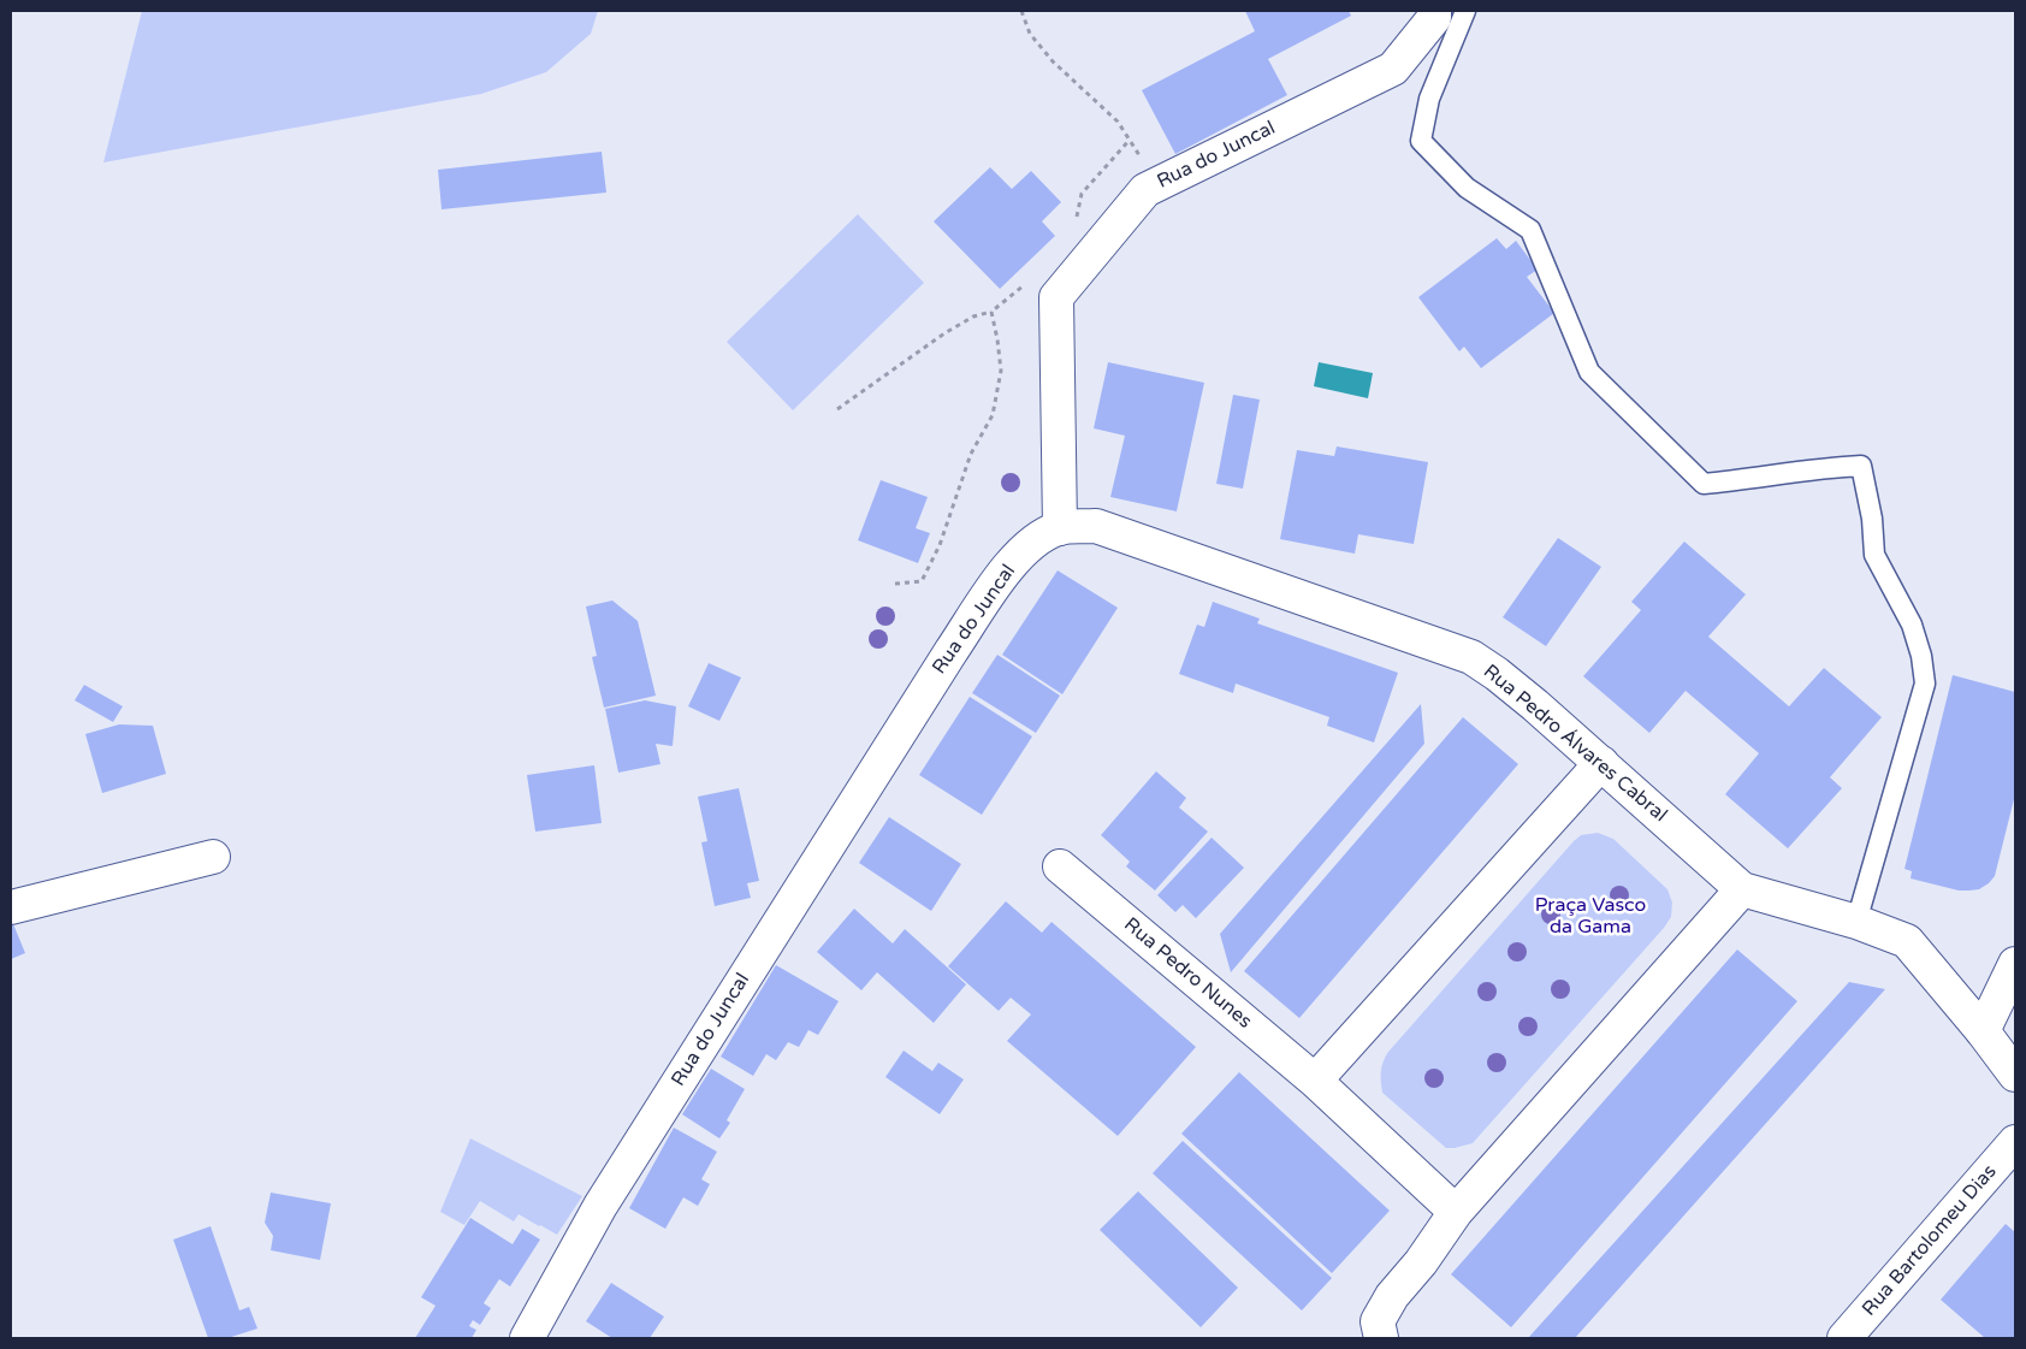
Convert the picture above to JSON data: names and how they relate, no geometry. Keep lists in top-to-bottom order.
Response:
{
  "streets": {
    "street": [
      "Rua do Juncal",
      "Rua Pedro Álvares Cabral",
      "Rua Pedro Nunes",
      "Rua Bartolomeu Dias"
    ]
  },
  "crossings": [
    ["Rua do Juncal", "Rua Pedro Álvares Cabral"]
  ],
  "parks": ["Praça Vasco da Gama"]
}
